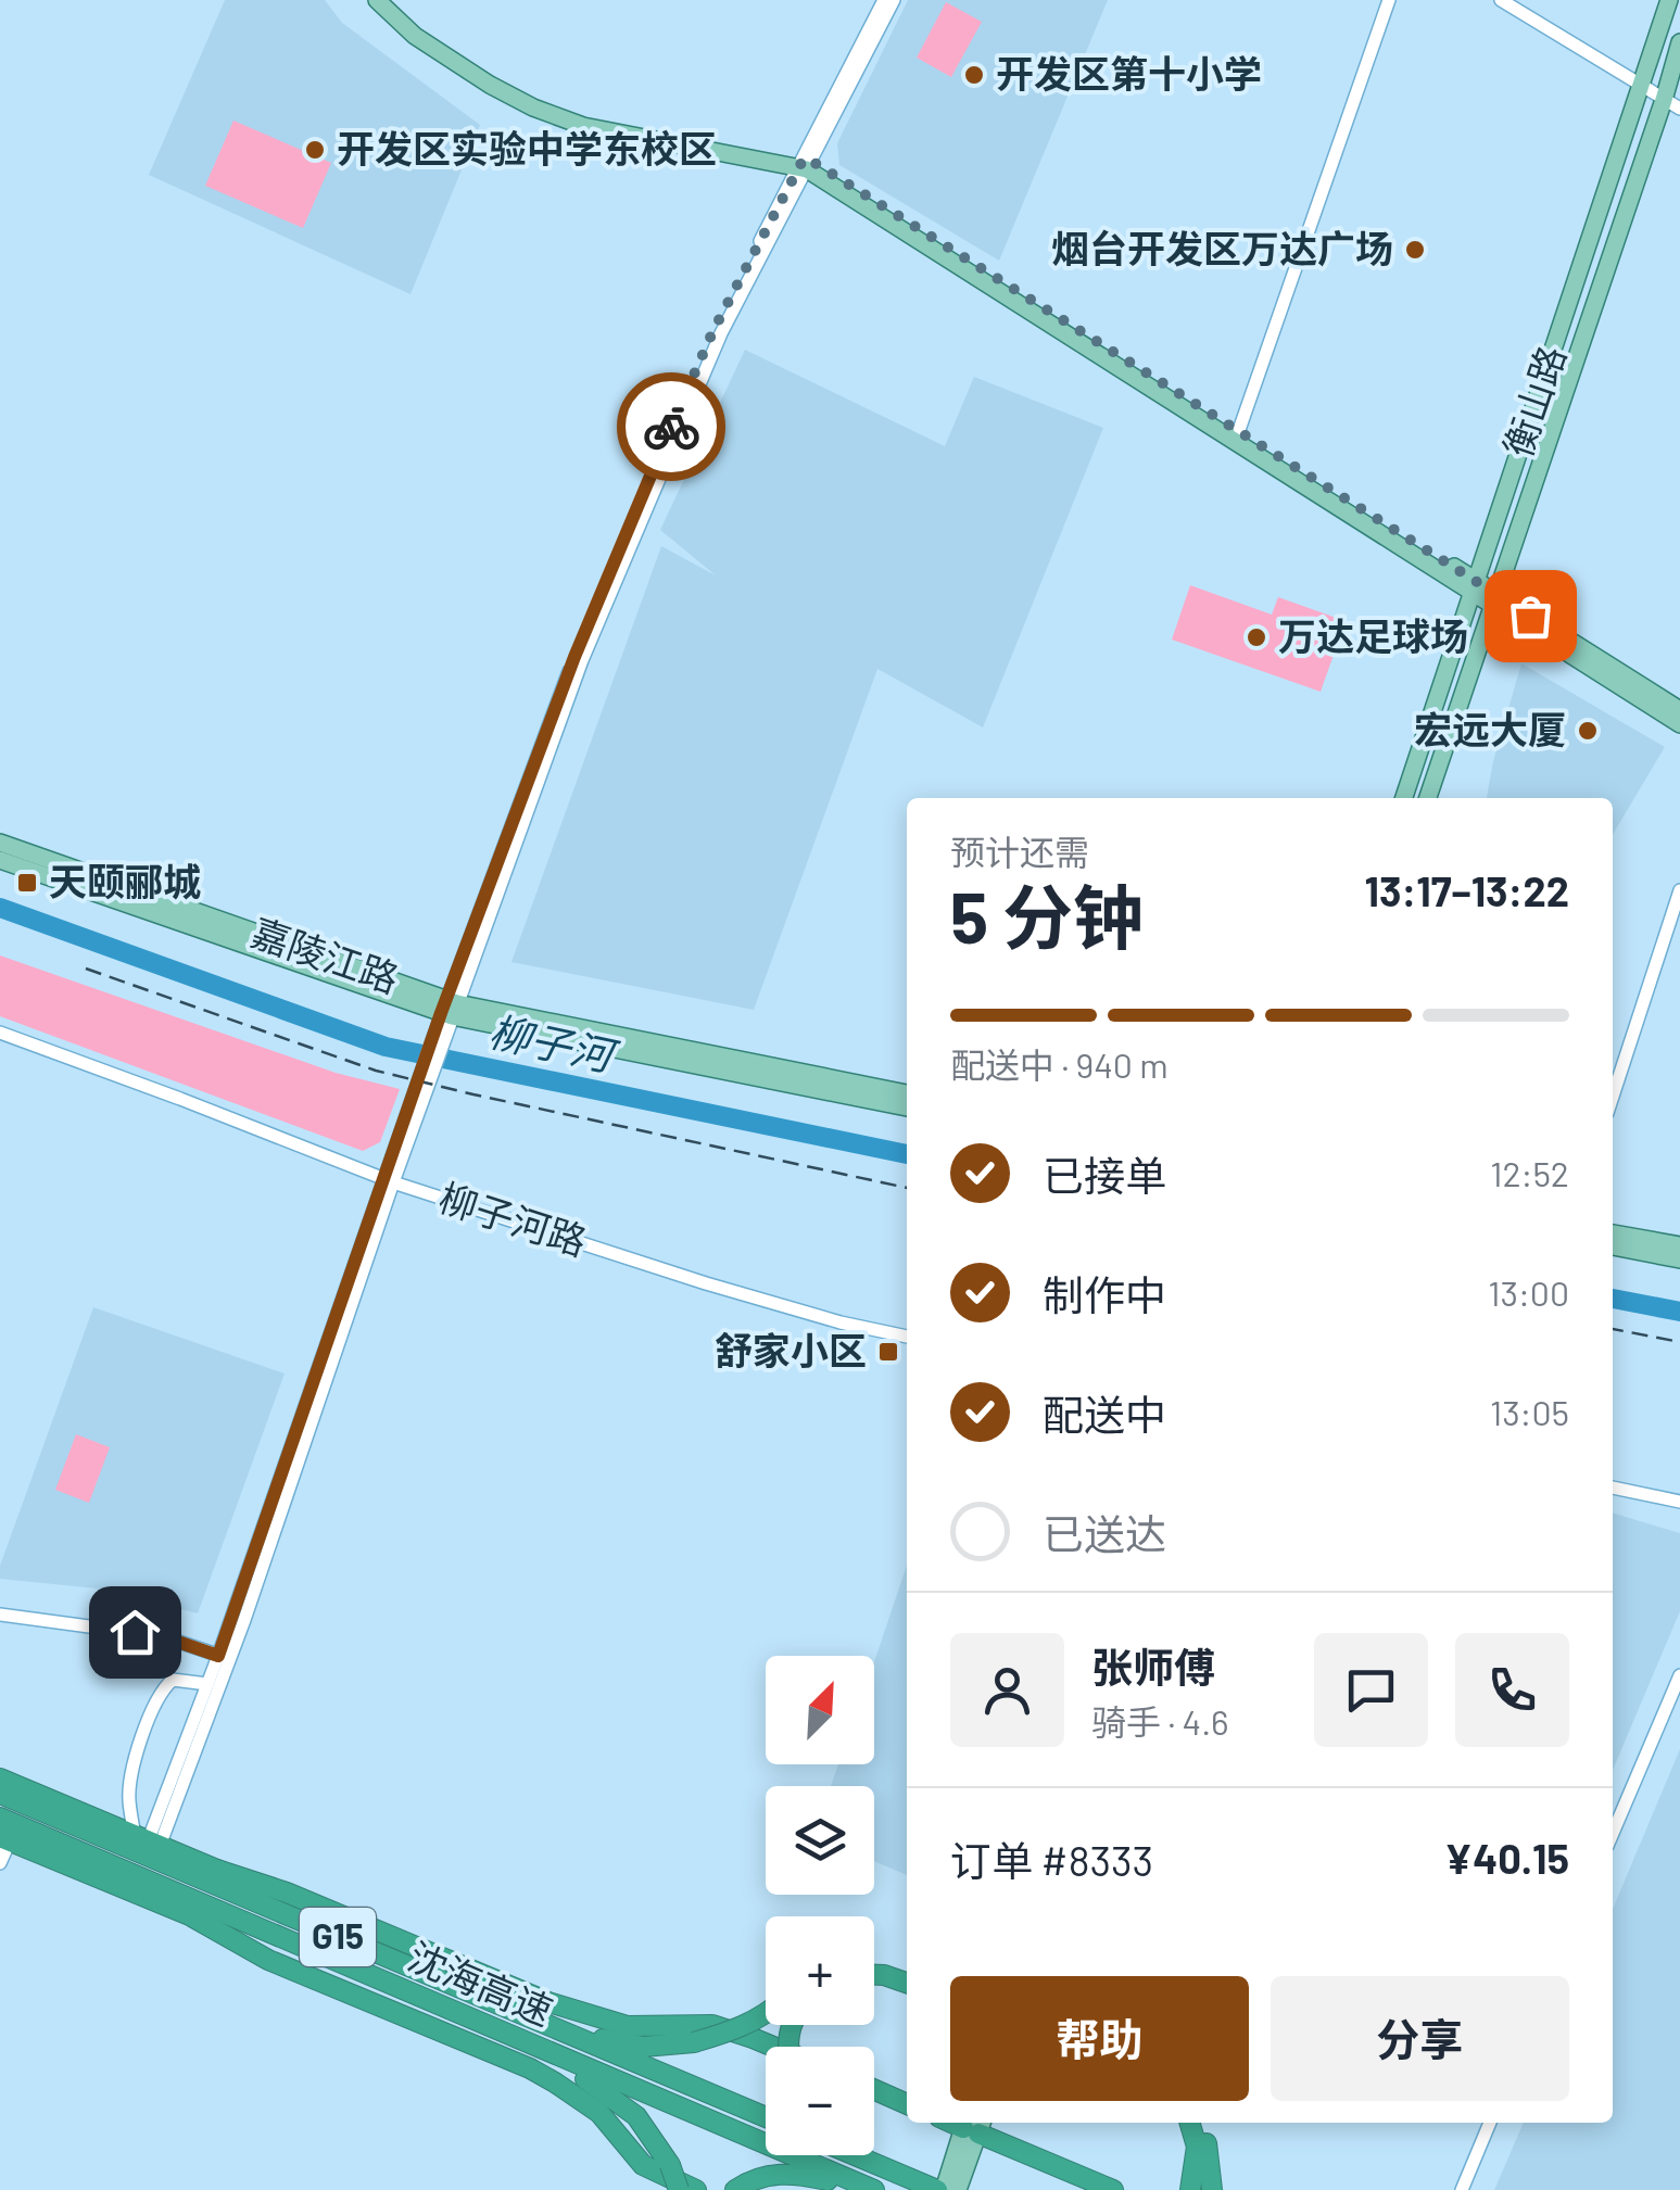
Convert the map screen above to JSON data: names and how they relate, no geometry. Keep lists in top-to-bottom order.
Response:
{
  "streets": {
    "highway": ["G15", "沈海高速"],
    "main road": ["衡山路", "嘉陵江路"],
    "street": ["柳子河路"]
  },
  "water": ["柳子河"],
  "places": {
    "other": [
      "开发区第十小学",
      "开发区实验中学东校区",
      "烟台开发区万达广场",
      "万达足球场",
      "宏远大厦"
    ],
    "transit": ["天颐郦城", "舒家小区"]
  },
  "north": "top right",
  "page": {
    "heading": ["5 分钟", "预计还需", "13:17–13:22"],
    "panel": [
      "张师傅",
      "骑手 · 4.6",
      "订单 #8333",
      "¥40.15"
    ],
    "bar": "配送中 · 940 m",
    "list": [
      ["已接单", "12:52"],
      ["制作中", "13:00"],
      ["配送中", "13:05"],
      "已送达"
    ],
    "map_buttons": ["+", "−"],
    "buttons": ["帮助", "分享"]
  }
}
